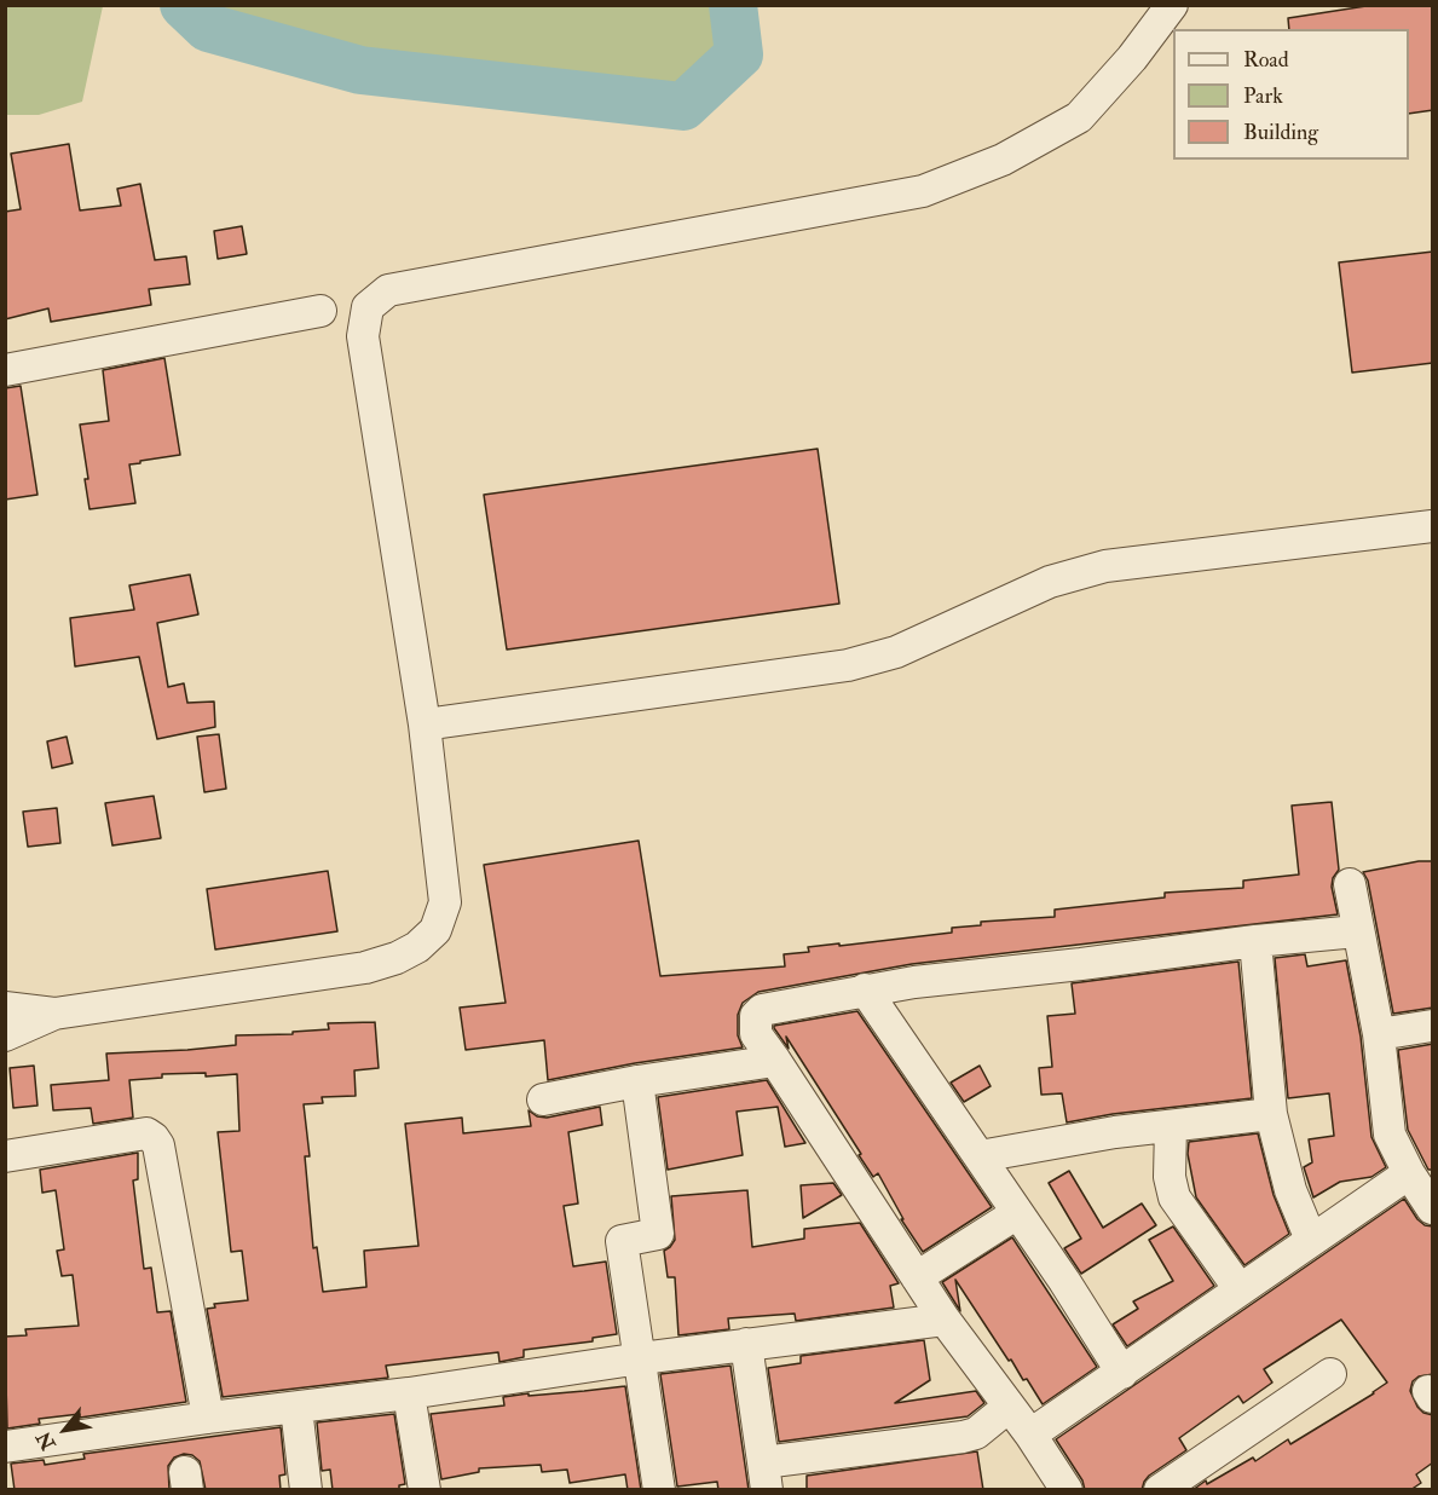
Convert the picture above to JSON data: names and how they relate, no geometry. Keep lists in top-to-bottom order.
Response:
{
  "legend": ["Road", "Park", "Building"],
  "north": "bottom left"
}
